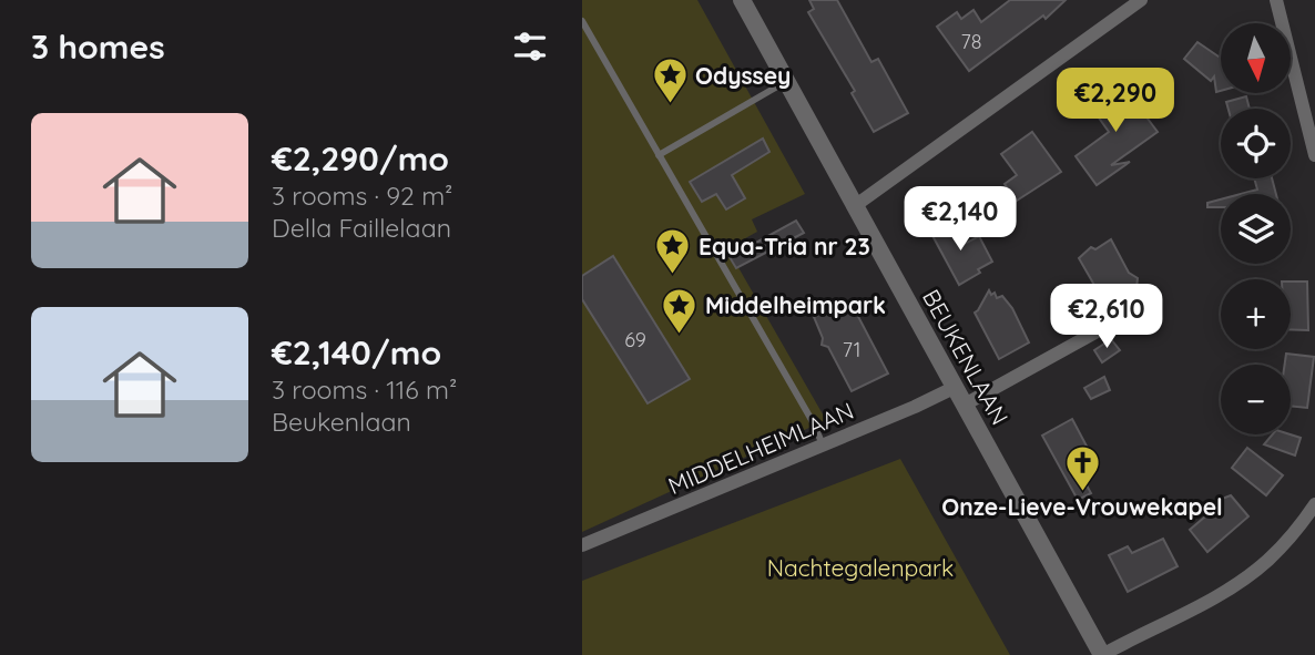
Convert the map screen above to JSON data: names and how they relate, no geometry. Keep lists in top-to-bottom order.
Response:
{
  "streets": {
    "street": ["BEUKENLAAN", "MIDDELHEIMLAAN"]
  },
  "crossings": [
    ["BEUKENLAAN", "MIDDELHEIMLAAN"]
  ],
  "parks": ["Nachtegalenpark"],
  "places": {
    "place": ["Odyssey", "Equa-Tria nr 23", "Middelheimpark"],
    "church": ["Onze-Lieve-Vrouwekapel"]
  },
  "house_numbers": ["78", "69", "71"],
  "north": "bottom",
  "page": {
    "heading": "3 homes",
    "map_buttons": ["+", "−"],
    "price": ["€2,290", "€2,140", "€2,610"],
    "list": [
      {
        "name": "€2,290/mo",
        "note": "3 rooms · 92 m² · Della Faillelaan"
      },
      {
        "name": "€2,140/mo",
        "note": "3 rooms · 116 m² · Beukenlaan"
      }
    ]
  }
}
